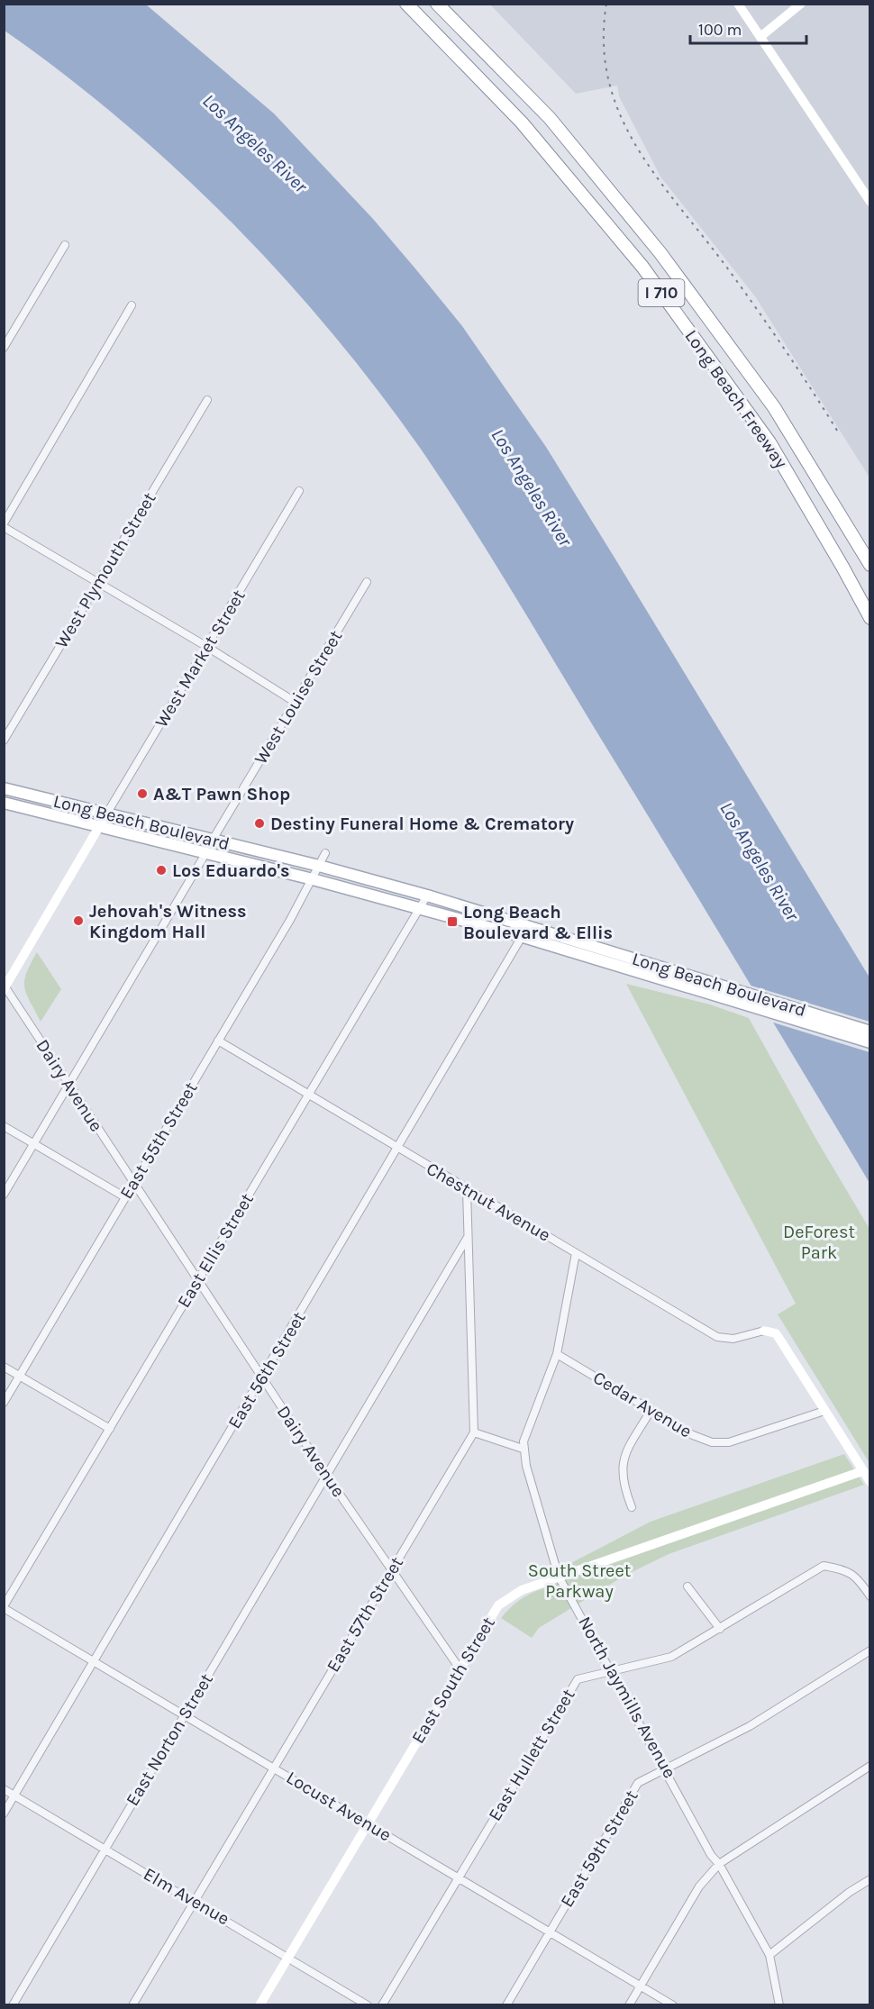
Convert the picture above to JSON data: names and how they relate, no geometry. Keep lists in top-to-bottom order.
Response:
{
  "streets": {
    "highway": ["I 710", "Long Beach Freeway"],
    "main road": ["Long Beach Boulevard"],
    "street": [
      "West Plymouth Street",
      "West Market Street",
      "West Louise Street",
      "Dairy Avenue",
      "East 55th Street",
      "Chestnut Avenue",
      "East Ellis Street",
      "East 56th Street",
      "Cedar Avenue",
      "East 57th Street",
      "East South Street",
      "North Jaymills Avenue",
      "East Norton Street",
      "East Hullett Street",
      "Locust Avenue",
      "East 59th Street",
      "Elm Avenue"
    ]
  },
  "crossings": [
    ["West Market Street", "Long Beach Boulevard"],
    ["West Market Street", "Dairy Avenue"],
    ["West Louise Street", "Long Beach Boulevard"],
    ["Long Beach Boulevard", "East 55th Street"],
    ["Long Beach Boulevard", "East Ellis Street"],
    ["Long Beach Boulevard", "East 56th Street"],
    ["Dairy Avenue", "East 55th Street"],
    ["Dairy Avenue", "East Ellis Street"],
    ["Dairy Avenue", "East 56th Street"],
    ["Dairy Avenue", "East 57th Street"],
    ["Dairy Avenue", "East South Street"],
    ["Dairy Avenue", "East Norton Street"],
    ["East 55th Street", "Chestnut Avenue"],
    ["Chestnut Avenue", "East Ellis Street"],
    ["Chestnut Avenue", "East 56th Street"],
    ["East Ellis Street", "Locust Avenue"],
    ["East 56th Street", "Locust Avenue"],
    ["East 56th Street", "Elm Avenue"],
    ["East 57th Street", "Locust Avenue"],
    ["East 57th Street", "Elm Avenue"],
    ["East South Street", "North Jaymills Avenue"],
    ["East South Street", "Locust Avenue"],
    ["East South Street", "Elm Avenue"],
    ["North Jaymills Avenue", "East Hullett Street"],
    ["North Jaymills Avenue", "East 59th Street"],
    ["East Norton Street", "Locust Avenue"],
    ["East Norton Street", "Elm Avenue"],
    ["East Hullett Street", "Locust Avenue"],
    ["Locust Avenue", "East 59th Street"]
  ],
  "water": ["Los Angeles River"],
  "parks": ["DeForest Park", "South Street Parkway"],
  "places": {
    "other": [
      "A&T Pawn Shop",
      "Destiny Funeral Home & Crematory",
      "Los Eduardo's",
      "Jehovah's Witness Kingdom Hall"
    ],
    "transit": ["Long Beach Boulevard & Ellis"]
  },
  "scale_bar": "100 m"
}
